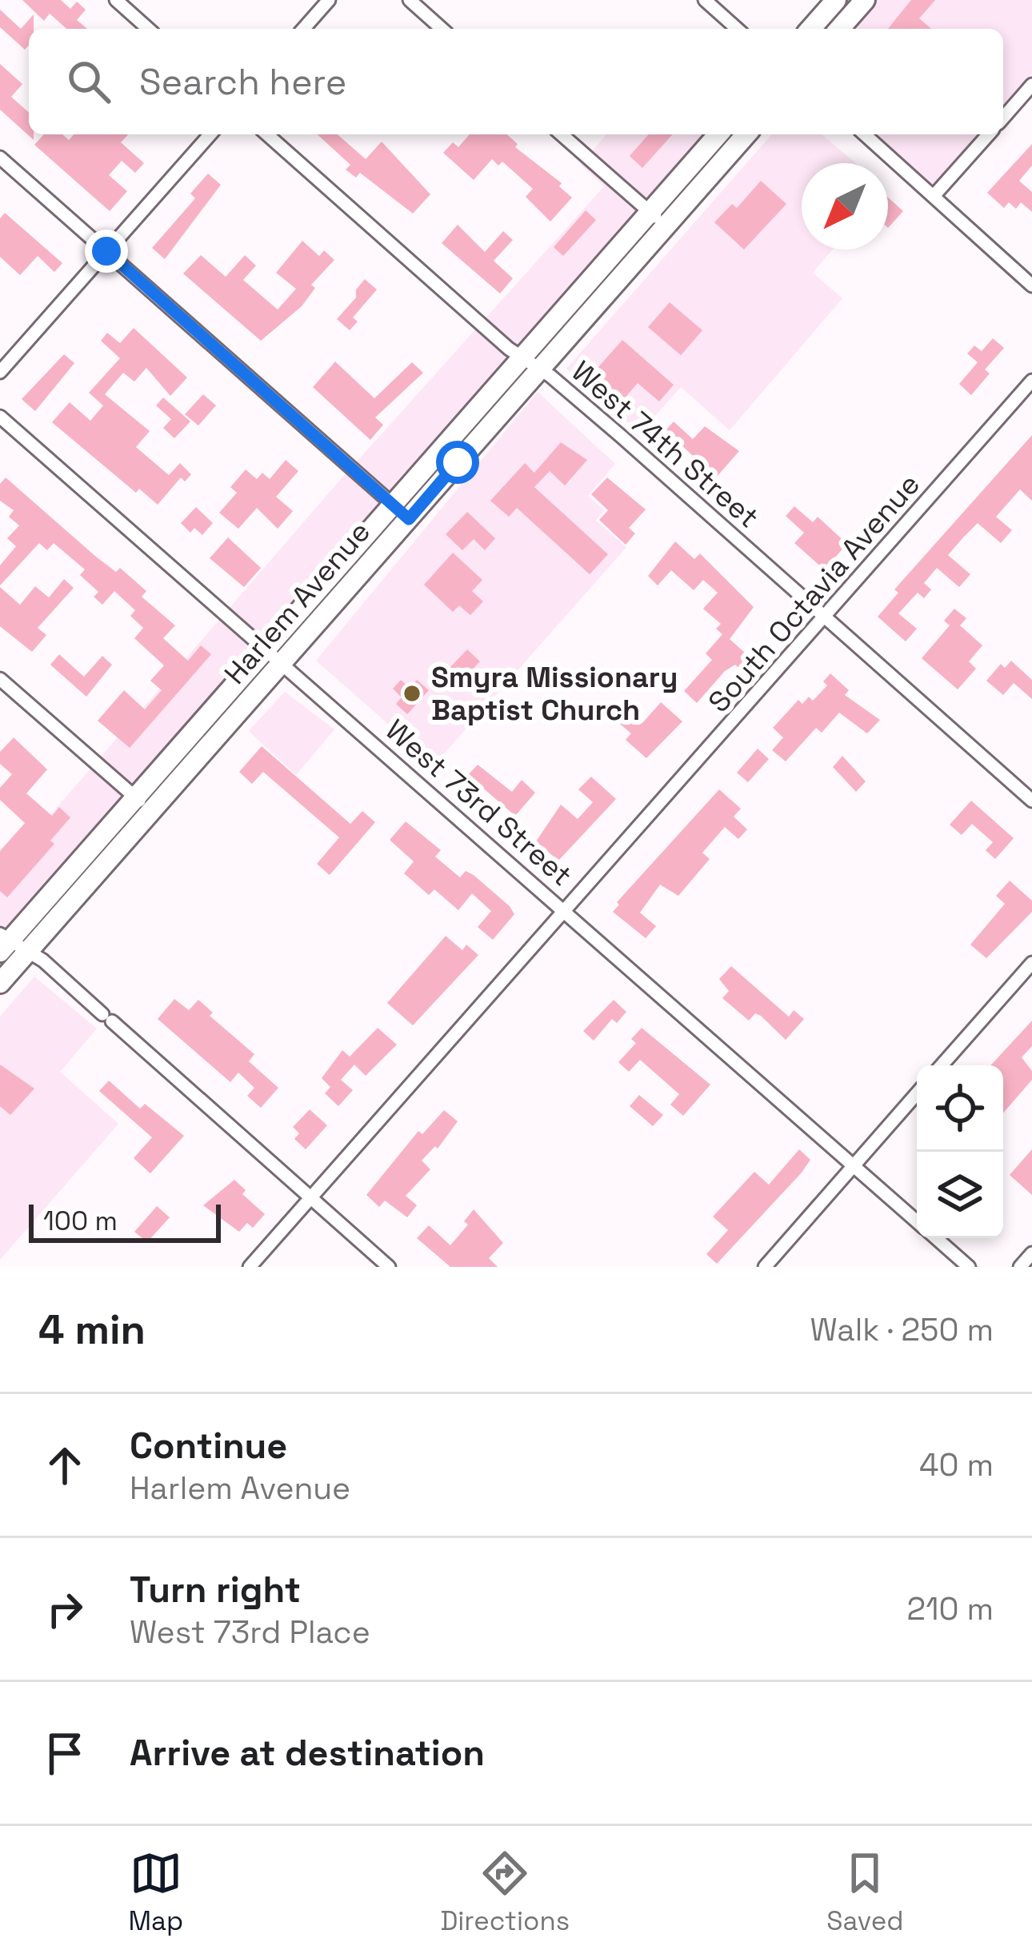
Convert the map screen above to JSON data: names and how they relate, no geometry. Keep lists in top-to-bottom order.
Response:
{
  "streets": {
    "main road": ["Harlem Avenue"],
    "street": ["West 74th Street", "South Octavia Avenue", "West 73rd Street"]
  },
  "crossings": [
    ["West 74th Street", "South Octavia Avenue"],
    ["West 74th Street", "Harlem Avenue"],
    ["South Octavia Avenue", "West 73rd Street"],
    ["Harlem Avenue", "West 73rd Street"]
  ],
  "places": ["Smyra Missionary Baptist Church"],
  "scale_bar": "100 m",
  "north": "bottom left",
  "page": {
    "search": "Search here",
    "scale": "100 m",
    "heading": ["4 min", "Walk · 250 m"],
    "list": [
      ["Continue", "Harlem Avenue", "40 m"],
      ["Turn right", "West 73rd Place", "210 m"],
      "Arrive at destination"
    ],
    "nav": ["Map", "Directions", "Saved"]
  }
}
